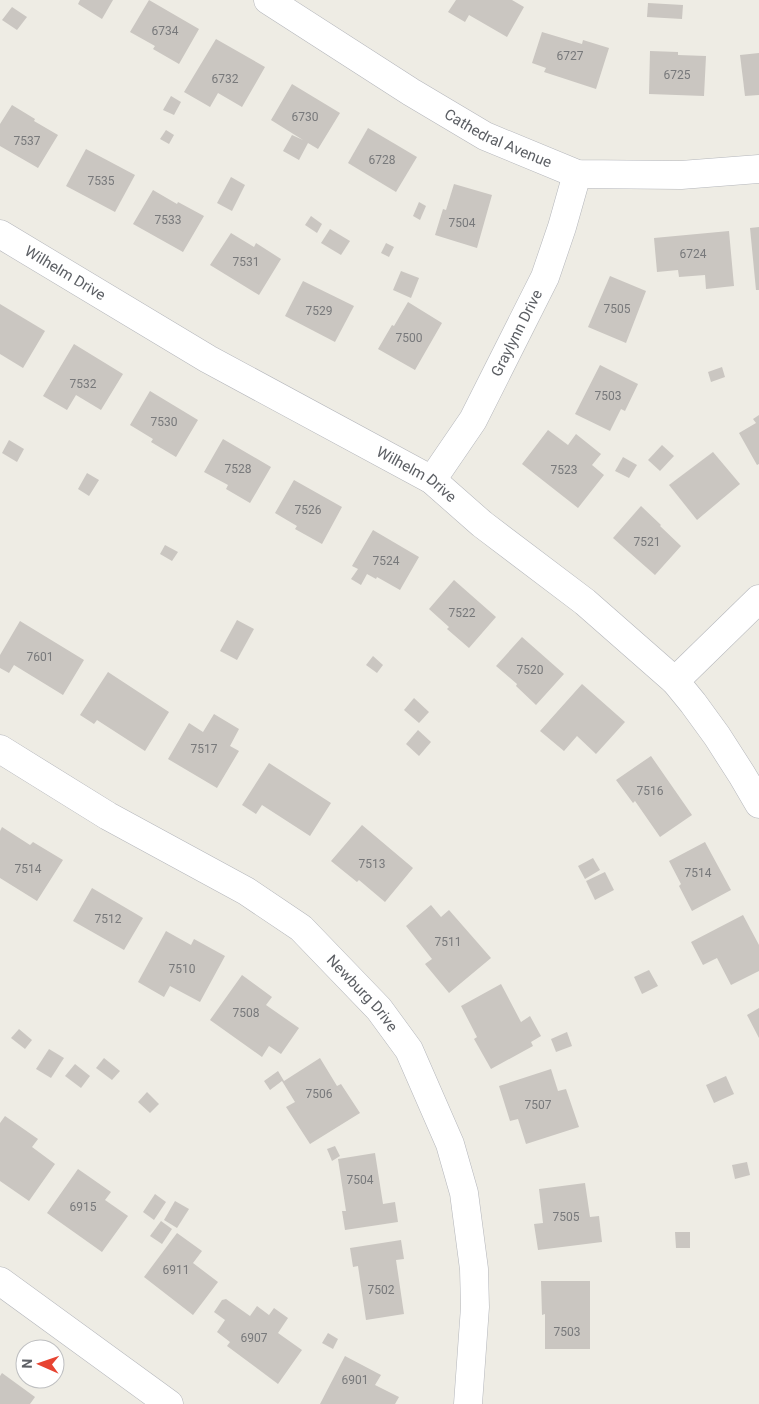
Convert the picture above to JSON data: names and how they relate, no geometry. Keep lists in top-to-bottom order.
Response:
{
  "streets": {
    "street": [
      "Cathedral Avenue",
      "Wilhelm Drive",
      "Graylynn Drive",
      "Newburg Drive"
    ]
  },
  "crossings": [
    ["Cathedral Avenue", "Graylynn Drive"],
    ["Wilhelm Drive", "Graylynn Drive"]
  ],
  "house_numbers": [
    "6734",
    "6727",
    "6725",
    "6732",
    "6730",
    "7537",
    "6728",
    "7535",
    "7533",
    "7504",
    "6724",
    "7531",
    "7505",
    "7529",
    "7500",
    "7532",
    "7503",
    "7530",
    "7528",
    "7523",
    "7526",
    "7521",
    "7524",
    "7522",
    "7601",
    "7520",
    "7517",
    "7516",
    "7513",
    "7514",
    "7514",
    "7512",
    "7511",
    "7510",
    "7508",
    "7506",
    "7507",
    "7504",
    "6915",
    "7505",
    "6911",
    "7502",
    "7503",
    "6907",
    "6901"
  ],
  "north": "left"
}
